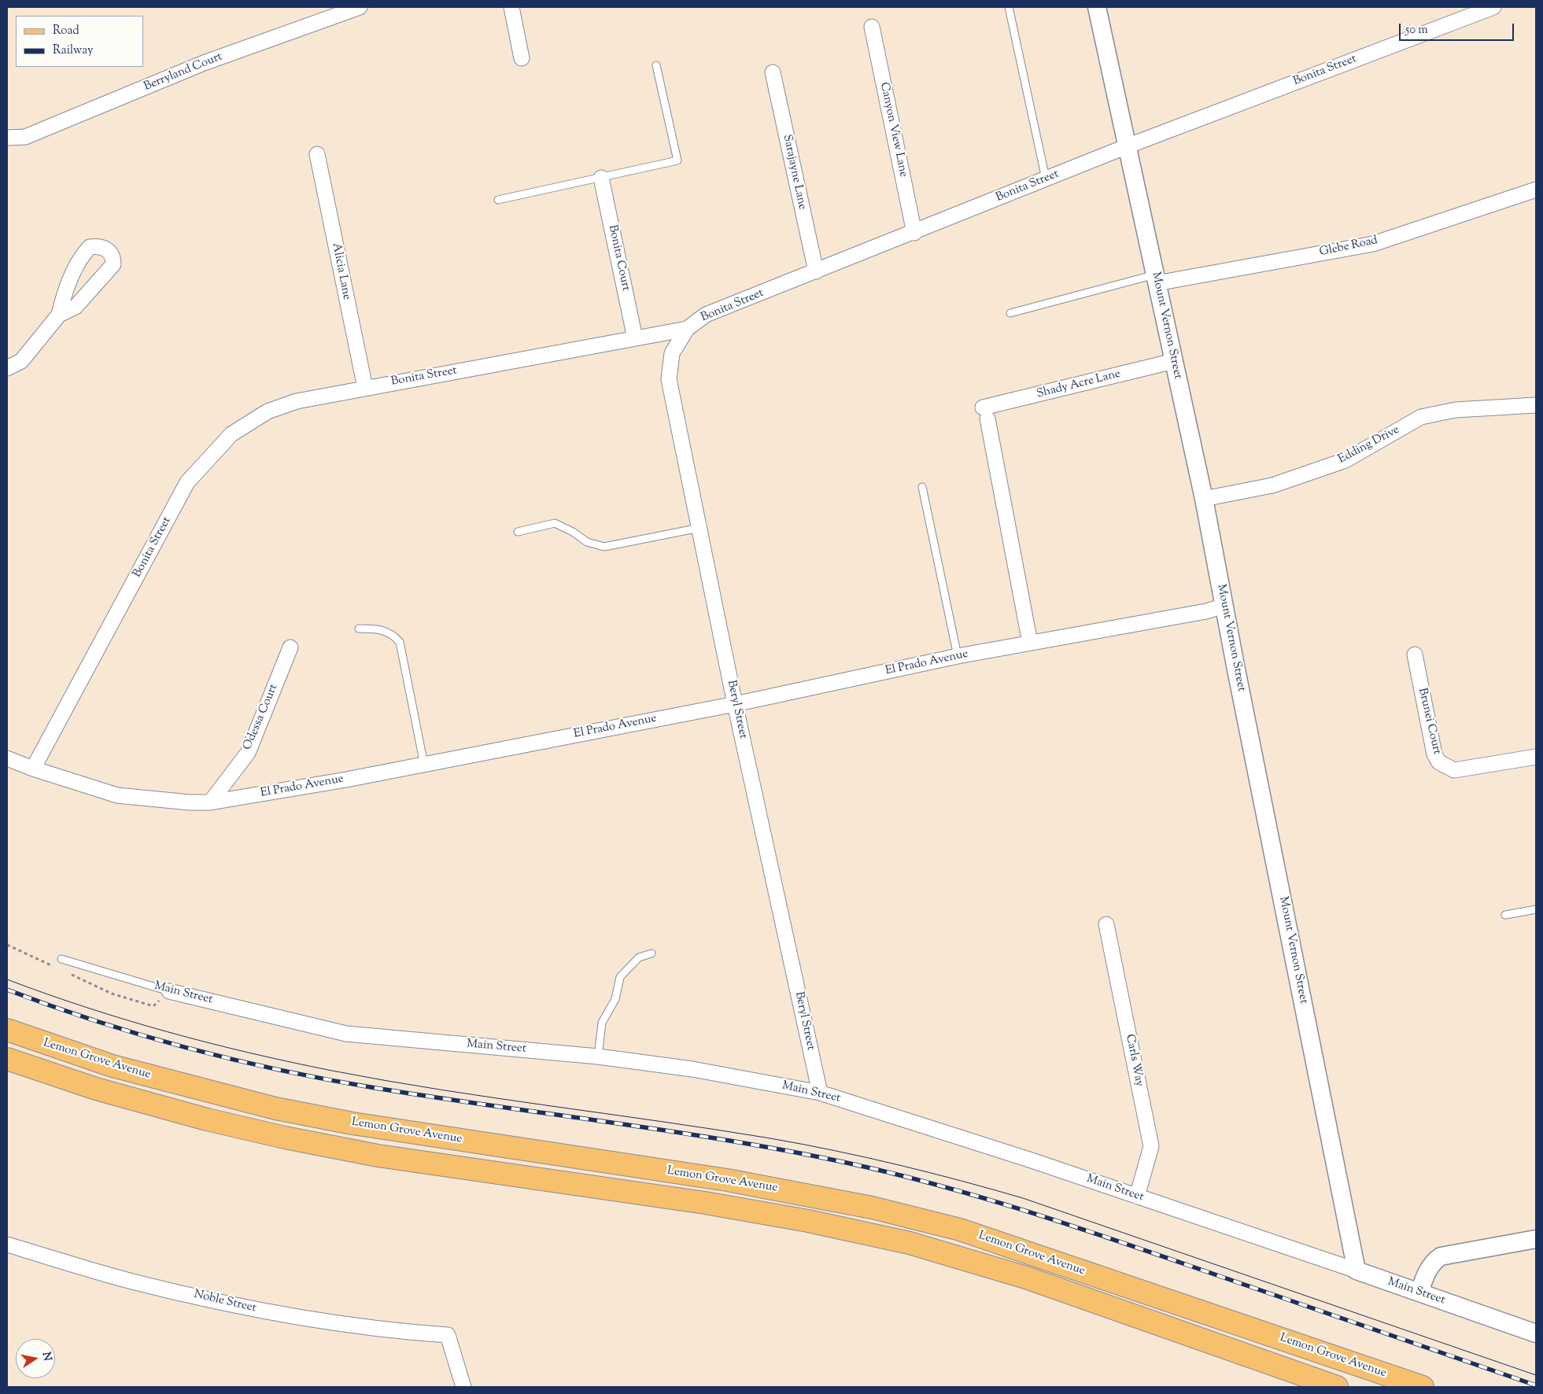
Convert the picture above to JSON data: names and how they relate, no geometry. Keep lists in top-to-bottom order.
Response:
{
  "streets": {
    "main road": ["Lemon Grove Avenue"],
    "street": [
      "Bonita Street",
      "Berryland Court",
      "Canyon View Lane",
      "Sarajayne Lane",
      "Glebe Road",
      "Bonita Court",
      "Alicia Lane",
      "Mount Vernon Street",
      "Shady Acre Lane",
      "Edding Drive",
      "El Prado Avenue",
      "Beryl Street",
      "Odessa Court",
      "Brunei Court",
      "Main Street",
      "Carls Way",
      "Noble Street"
    ]
  },
  "crossings": [
    ["Bonita Street", "Canyon View Lane"],
    ["Bonita Street", "Sarajayne Lane"],
    ["Bonita Street", "Bonita Court"],
    ["Bonita Street", "Alicia Lane"],
    ["Bonita Street", "Mount Vernon Street"],
    ["Bonita Street", "El Prado Avenue"],
    ["Bonita Street", "Beryl Street"],
    ["Glebe Road", "Mount Vernon Street"],
    ["Mount Vernon Street", "Shady Acre Lane"],
    ["Mount Vernon Street", "Edding Drive"],
    ["Mount Vernon Street", "El Prado Avenue"],
    ["Mount Vernon Street", "Main Street"],
    ["Shady Acre Lane", "El Prado Avenue"],
    ["El Prado Avenue", "Beryl Street"],
    ["El Prado Avenue", "Odessa Court"],
    ["Beryl Street", "Main Street"],
    ["Main Street", "Carls Way"]
  ],
  "legend": ["Road", "Railway"],
  "scale_bar": "50 m",
  "north": "right"
}
